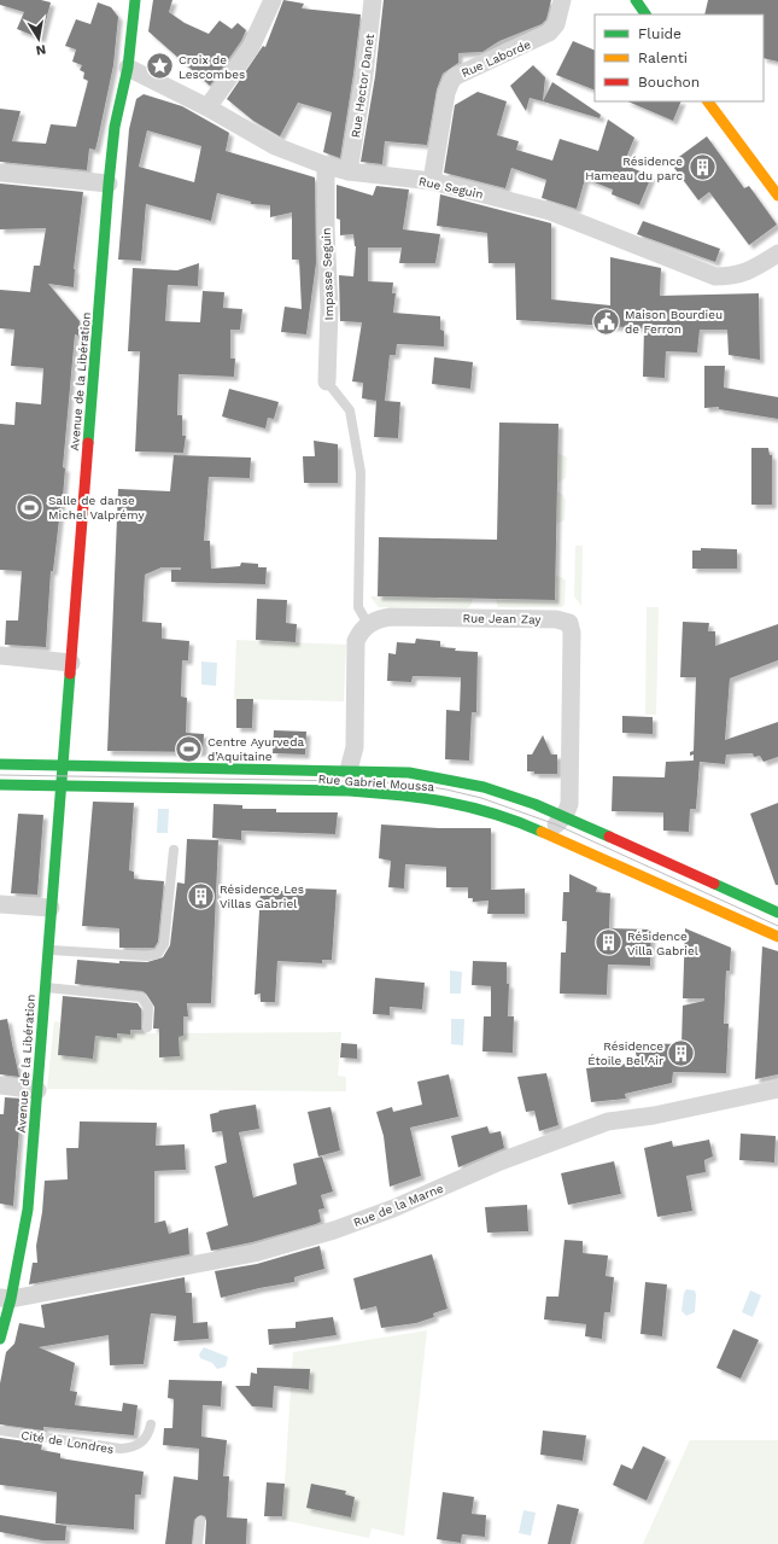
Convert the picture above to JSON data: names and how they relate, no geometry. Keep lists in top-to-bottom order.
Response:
{
  "streets": {
    "street": [
      "Rue Laborde",
      "Rue Hector Danet",
      "Rue Seguin",
      "Impasse Seguin",
      "Avenue de la Libération",
      "Rue Jean Zay",
      "Rue Gabriel Moussa",
      "Rue de la Marne"
    ],
    "lane": ["Cité de Londres"]
  },
  "crossings": [
    ["Rue Laborde", "Rue Seguin"],
    ["Rue Hector Danet", "Rue Seguin"],
    ["Rue Seguin", "Impasse Seguin"],
    ["Rue Seguin", "Avenue de la Libération"],
    ["Avenue de la Libération", "Rue Gabriel Moussa"],
    ["Avenue de la Libération", "Rue de la Marne"],
    ["Rue Jean Zay", "Rue Gabriel Moussa"]
  ],
  "places": {
    "place": ["Croix de Lescombes"],
    "building": [
      "Résidence Hameau du parc",
      "Résidence Les Villas Gabriel",
      "Résidence Villa Gabriel",
      "Résidence Étoile Bel Air"
    ],
    "public building": ["Maison Bourdieu de Ferron"],
    "sports": ["Salle de danse Michel Valprémy", "Centre Ayurveda d’Aquitaine"]
  },
  "legend": ["Fluide", "Ralenti", "Bouchon"],
  "north": "bottom"
}
